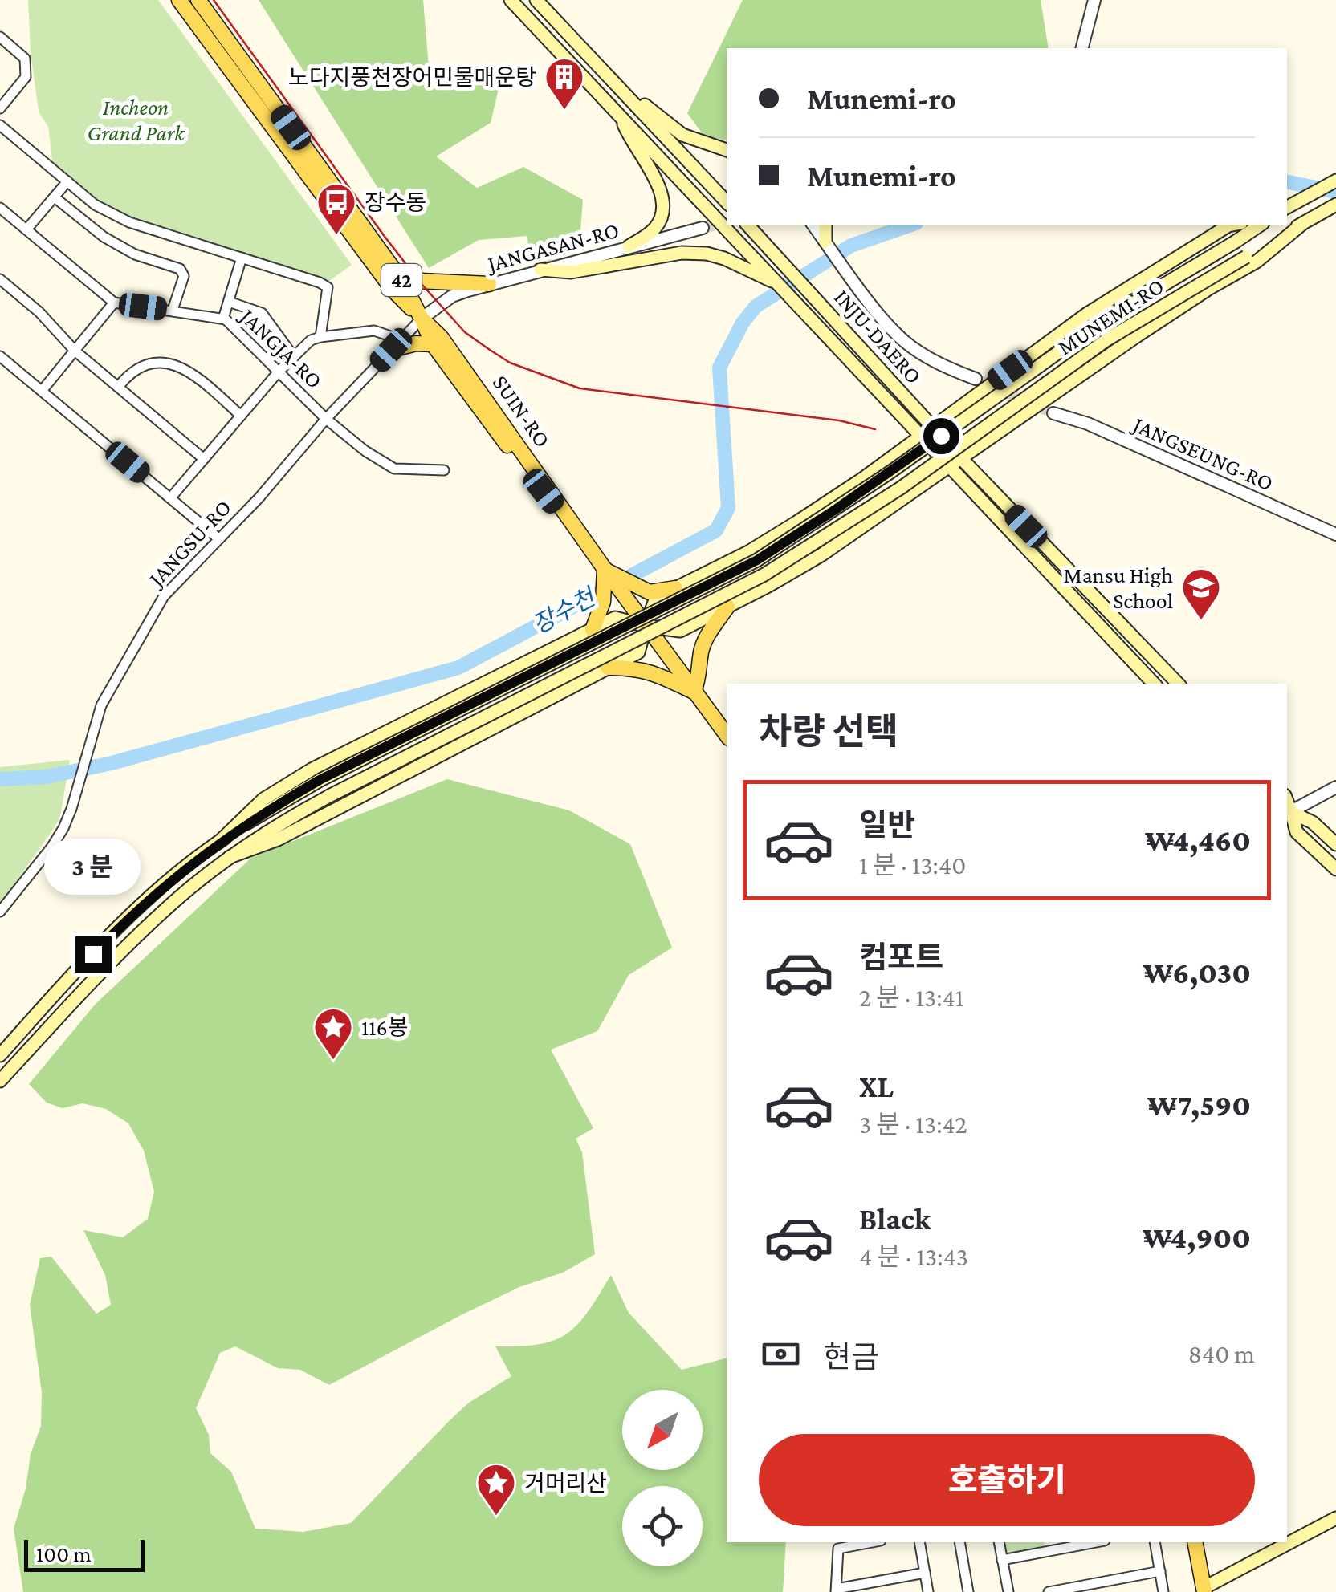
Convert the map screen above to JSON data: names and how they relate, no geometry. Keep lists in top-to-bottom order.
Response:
{
  "streets": {
    "main road": [
      "42",
      "MUNEMI-RO",
      "INJU-DAERO",
      "SUIN-RO"
    ],
    "street": [
      "JANGASAN-RO",
      "JANGJA-RO",
      "JANGSEUNG-RO",
      "JANGSU-RO"
    ]
  },
  "crossings": [
    ["JANGASAN-RO", "SUIN-RO"],
    ["JANGASAN-RO", "JANGSU-RO"],
    ["42", "SUIN-RO"],
    ["JANGJA-RO", "JANGSU-RO"],
    ["SUIN-RO", "JANGSU-RO"]
  ],
  "water": ["장수천"],
  "parks": ["Incheon Grand Park"],
  "places": {
    "building": ["노다지풍천장어민물매운탕"],
    "bus stop": ["장수동"],
    "school or university": ["Mansu High School"],
    "place": ["116봉", "거머리산"]
  },
  "scale_bar": "100 m",
  "north": "bottom left",
  "page": {
    "banner": ["Munemi-ro", "Munemi-ro"],
    "heading": "차량 선택",
    "list": [
      {
        "name": "일반",
        "note": "1 분 · 13:40",
        "value": "₩4,460"
      },
      {
        "name": "컴포트",
        "note": "2 분 · 13:41",
        "value": "₩6,030"
      },
      {
        "name": "XL",
        "note": "3 분 · 13:42",
        "value": "₩7,590"
      },
      {
        "name": "Black",
        "note": "4 분 · 13:43",
        "value": "₩4,900"
      }
    ],
    "bubble": "3 분",
    "pay": ["현금", "840 m"],
    "buttons": "호출하기",
    "scale": "100 m"
  }
}
